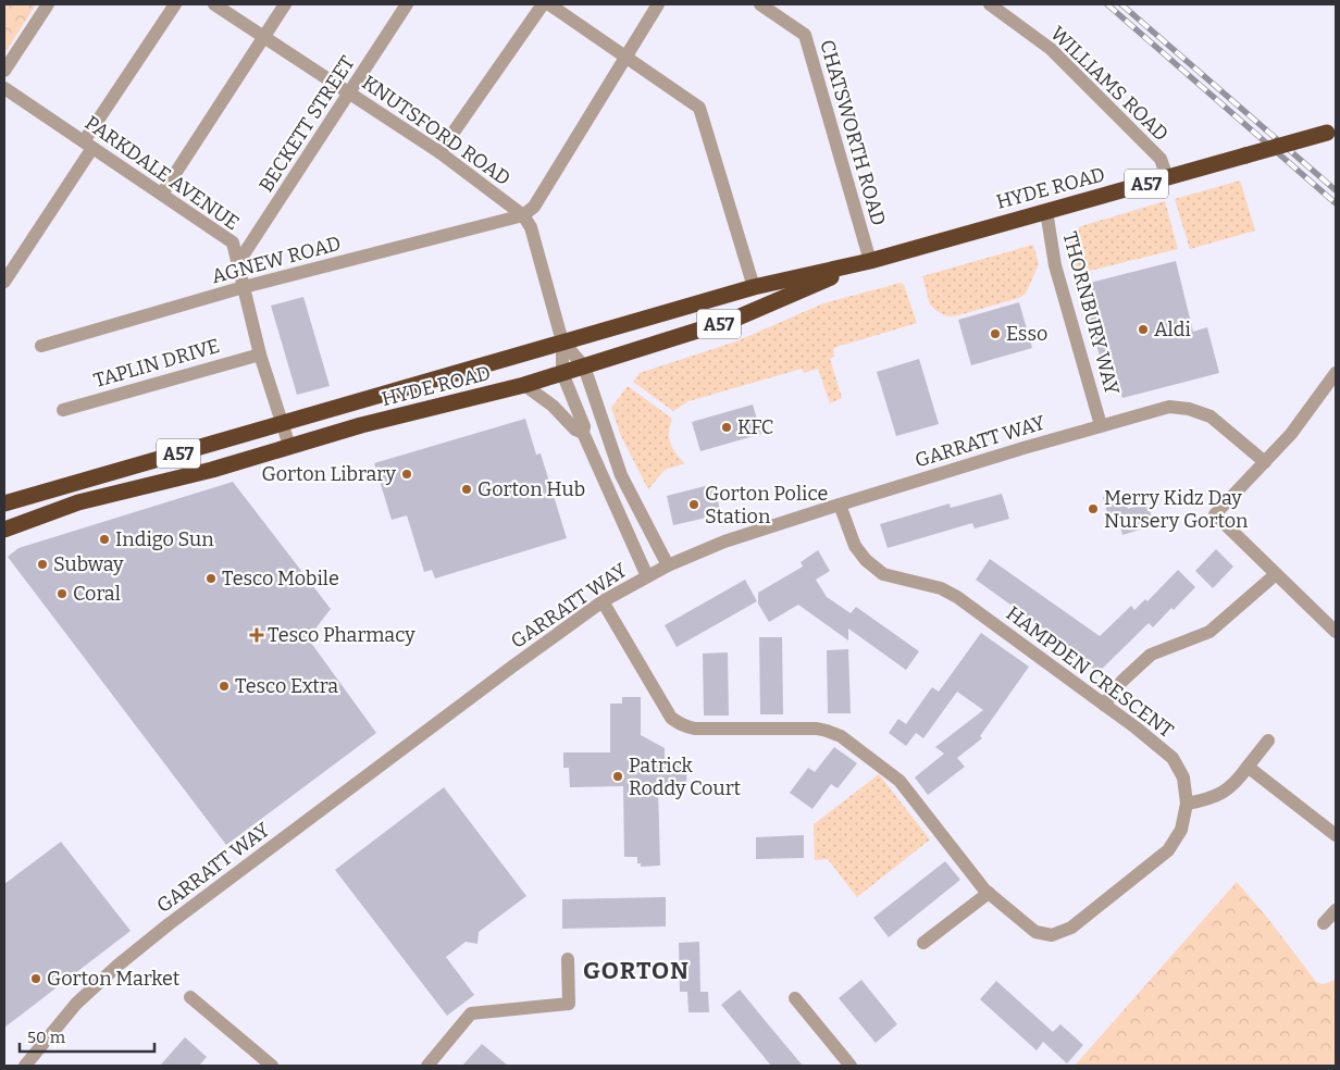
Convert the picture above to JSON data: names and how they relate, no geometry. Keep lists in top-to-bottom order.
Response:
{
  "streets": {
    "highway": ["A57", "HYDE ROAD"],
    "street": [
      "WILLIAMS ROAD",
      "BECKETT STREET",
      "KNUTSFORD ROAD",
      "CHATSWORTH ROAD",
      "PARKDALE AVENUE",
      "AGNEW ROAD",
      "THORNBURY WAY",
      "TAPLIN DRIVE",
      "GARRATT WAY",
      "HAMPDEN CRESCENT"
    ]
  },
  "crossings": [
    ["WILLIAMS ROAD", "HYDE ROAD"],
    ["BECKETT STREET", "KNUTSFORD ROAD"],
    ["BECKETT STREET", "PARKDALE AVENUE"],
    ["KNUTSFORD ROAD", "HYDE ROAD"],
    ["KNUTSFORD ROAD", "AGNEW ROAD"],
    ["CHATSWORTH ROAD", "HYDE ROAD"],
    ["PARKDALE AVENUE", "HYDE ROAD"],
    ["PARKDALE AVENUE", "AGNEW ROAD"],
    ["PARKDALE AVENUE", "TAPLIN DRIVE"],
    ["HYDE ROAD", "THORNBURY WAY"],
    ["THORNBURY WAY", "GARRATT WAY"],
    ["GARRATT WAY", "HAMPDEN CRESCENT"]
  ],
  "districts": ["GORTON"],
  "places": {
    "other": [
      "Aldi",
      "Esso",
      "KFC",
      "Gorton Library",
      "Gorton Hub",
      "Gorton Police Station",
      "Merry Kidz Day Nursery Gorton",
      "Indigo Sun",
      "Subway",
      "Tesco Mobile",
      "Coral",
      "Tesco Extra",
      "Patrick Roddy Court",
      "Gorton Market"
    ],
    "health": ["Tesco Pharmacy"]
  },
  "scale_bar": "50 m"
}
